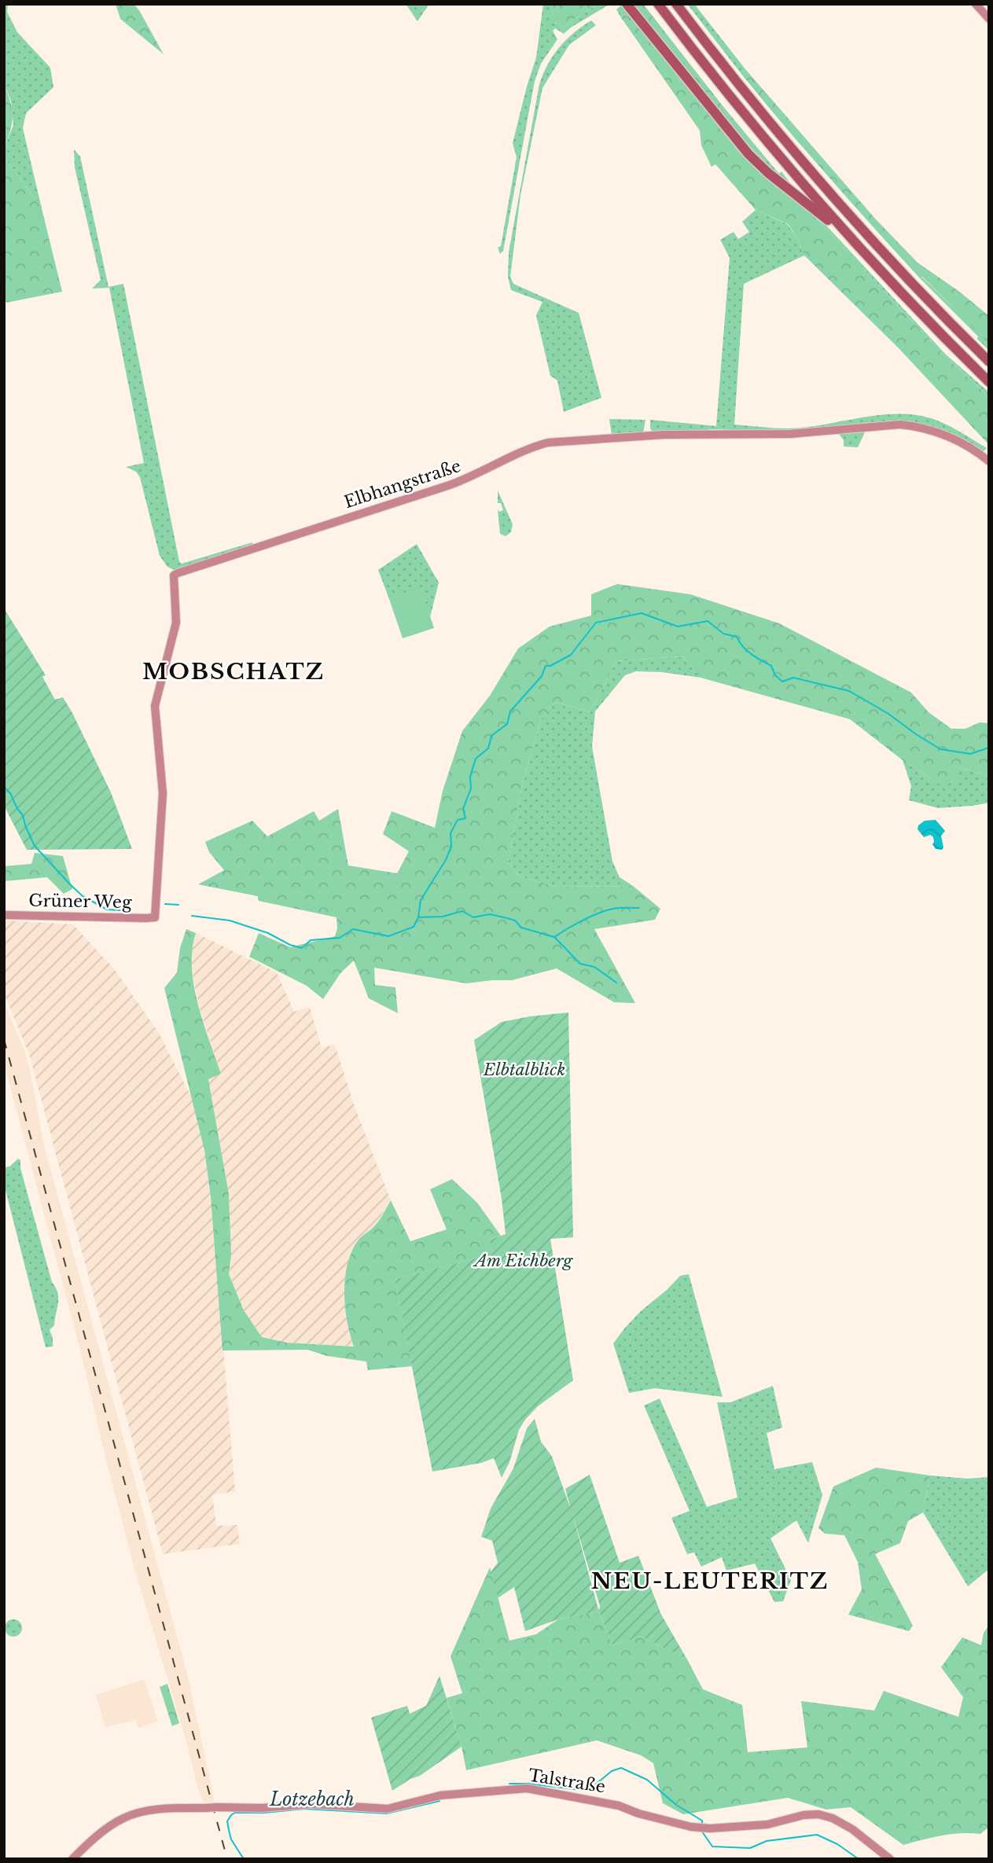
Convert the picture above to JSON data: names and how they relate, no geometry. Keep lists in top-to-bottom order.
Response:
{
  "streets": {
    "street": ["Elbhangstraße", "Grüner Weg", "Talstraße"]
  },
  "crossings": [
    ["Elbhangstraße", "Grüner Weg"]
  ],
  "districts": ["MOBSCHATZ", "NEU-LEUTERITZ"],
  "water": ["Lotzebach"],
  "parks": ["Elbtalblick", "Am Eichberg"]
}
